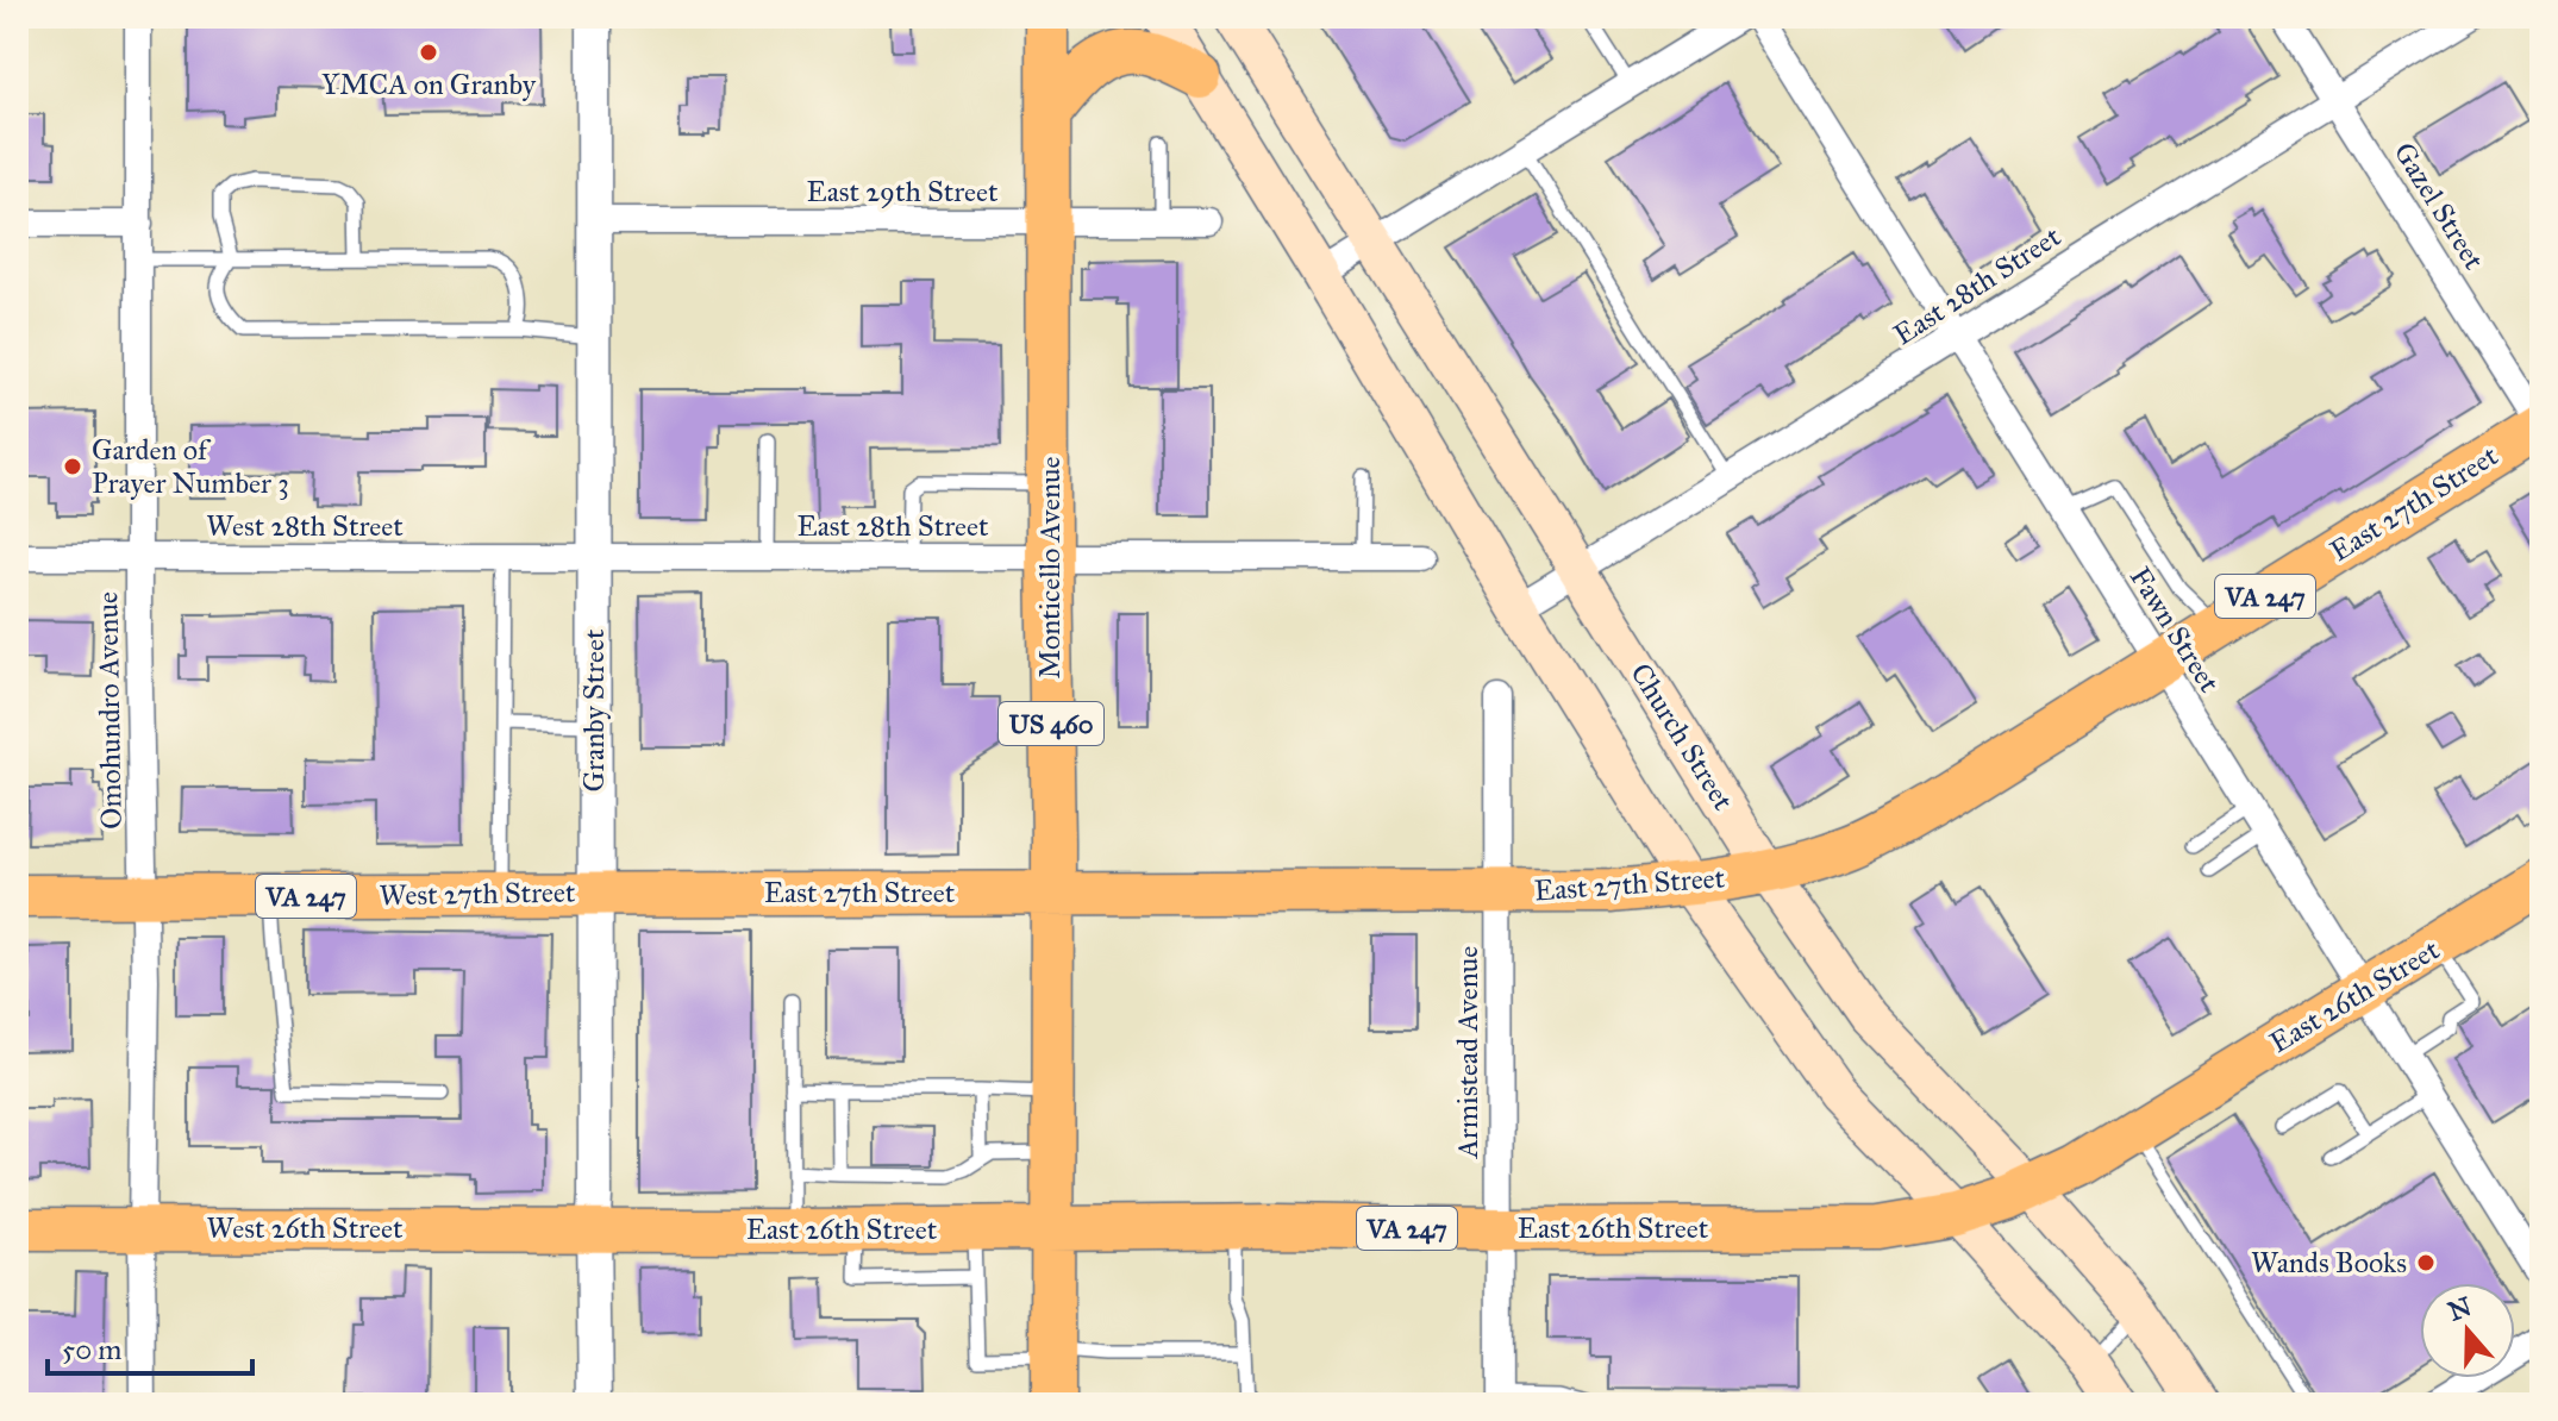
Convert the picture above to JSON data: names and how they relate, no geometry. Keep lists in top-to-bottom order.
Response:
{
  "streets": {
    "main road": [
      "East 27th Street",
      "Monticello Avenue",
      "VA 247",
      "US 460",
      "Church Street",
      "West 27th Street",
      "East 26th Street",
      "West 26th Street"
    ],
    "street": [
      "East 29th Street",
      "Gazel Street",
      "East 28th Street",
      "West 28th Street",
      "Fawn Street",
      "Omohundro Avenue",
      "Granby Street",
      "Armistead Avenue"
    ]
  },
  "crossings": [
    ["East 29th Street", "Monticello Avenue"],
    ["East 29th Street", "Granby Street"],
    ["Gazel Street", "East 28th Street"],
    ["Gazel Street", "East 27th Street"],
    ["East 28th Street", "West 28th Street"],
    ["East 28th Street", "Monticello Avenue"],
    ["East 28th Street", "Fawn Street"],
    ["East 28th Street", "Granby Street"],
    ["East 28th Street", "Church Street"],
    ["East 27th Street", "Monticello Avenue"],
    ["East 27th Street", "Fawn Street"],
    ["East 27th Street", "Granby Street"],
    ["East 27th Street", "Church Street"],
    ["East 27th Street", "West 27th Street"],
    ["East 27th Street", "Armistead Avenue"],
    ["West 28th Street", "Omohundro Avenue"],
    ["West 28th Street", "Granby Street"],
    ["Monticello Avenue", "East 26th Street"],
    ["Fawn Street", "East 26th Street"],
    ["Omohundro Avenue", "West 27th Street"],
    ["Omohundro Avenue", "West 26th Street"],
    ["Granby Street", "West 27th Street"],
    ["Granby Street", "East 26th Street"],
    ["Granby Street", "West 26th Street"],
    ["Church Street", "East 26th Street"],
    ["East 26th Street", "Armistead Avenue"],
    ["East 26th Street", "West 26th Street"]
  ],
  "places": ["YMCA on Granby", "Garden of Prayer Number 3", "Wands Books"],
  "scale_bar": "50 m",
  "north": "top"
}
